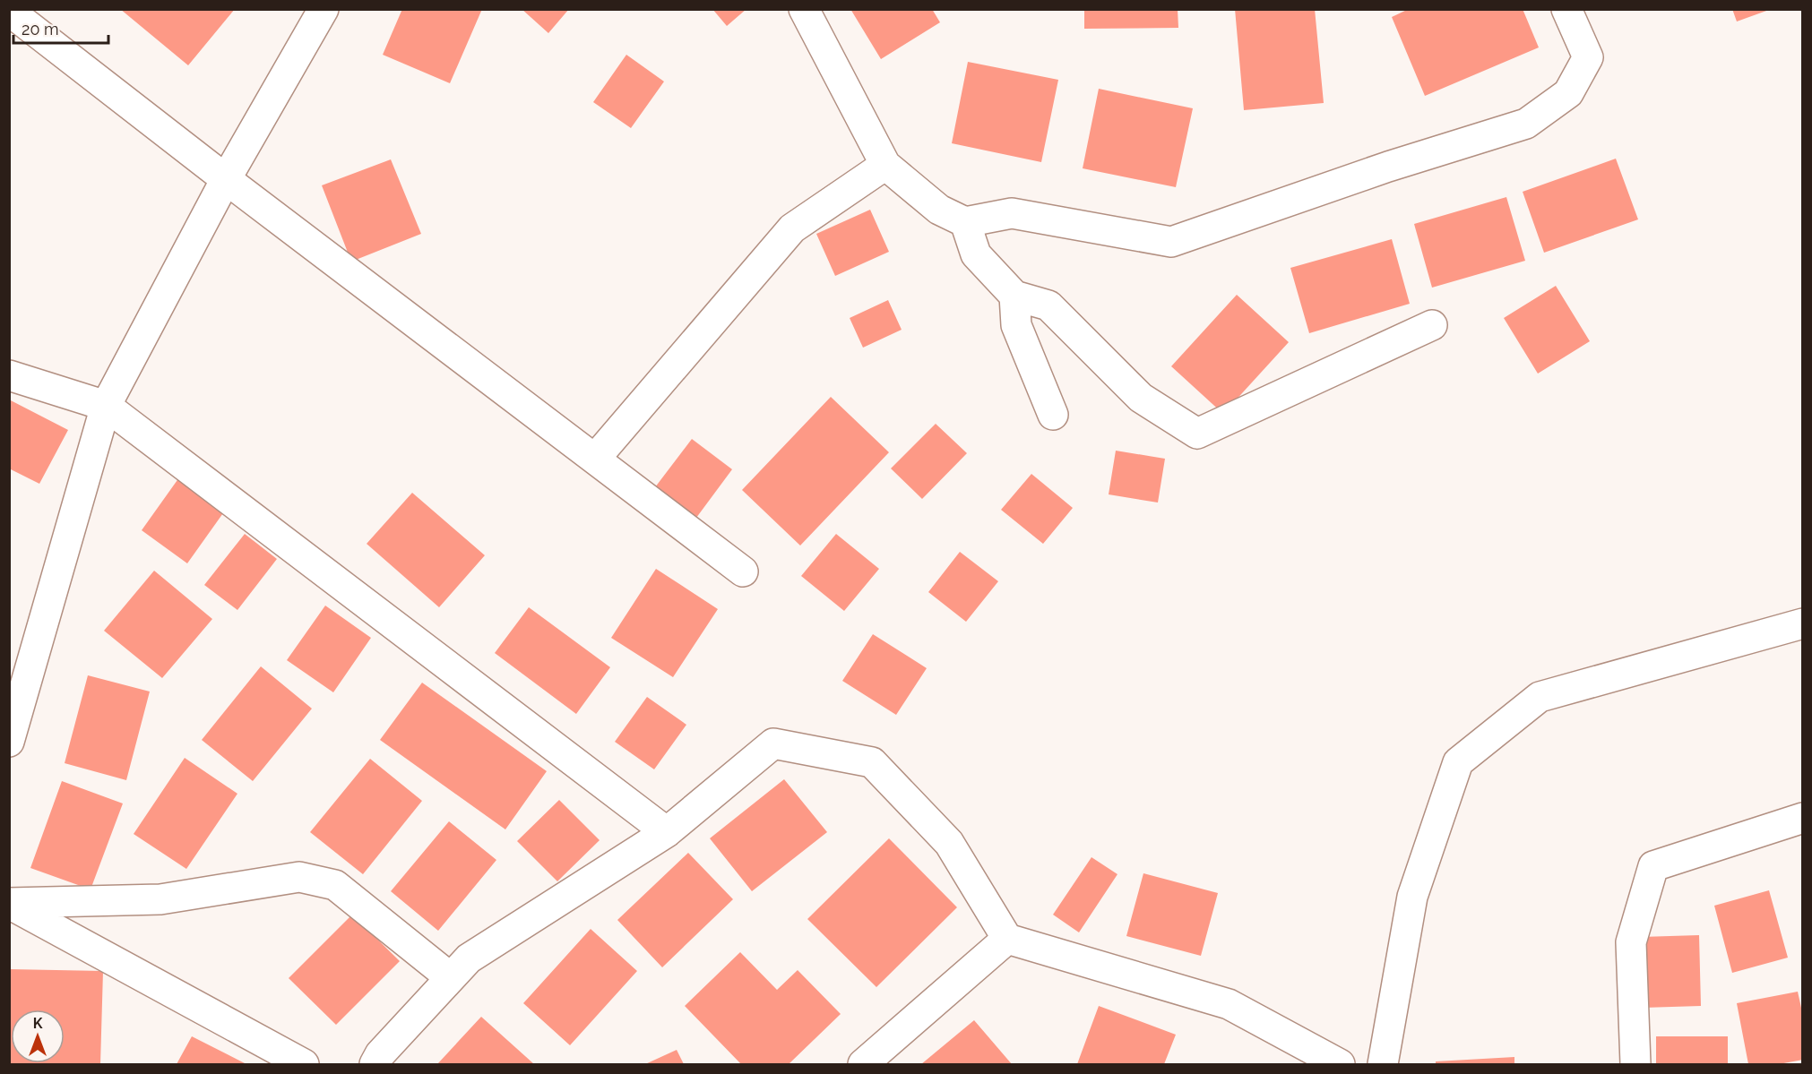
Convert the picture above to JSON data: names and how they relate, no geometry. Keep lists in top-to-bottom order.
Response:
{
  "scale_bar": "20 m",
  "north": "top"
}
